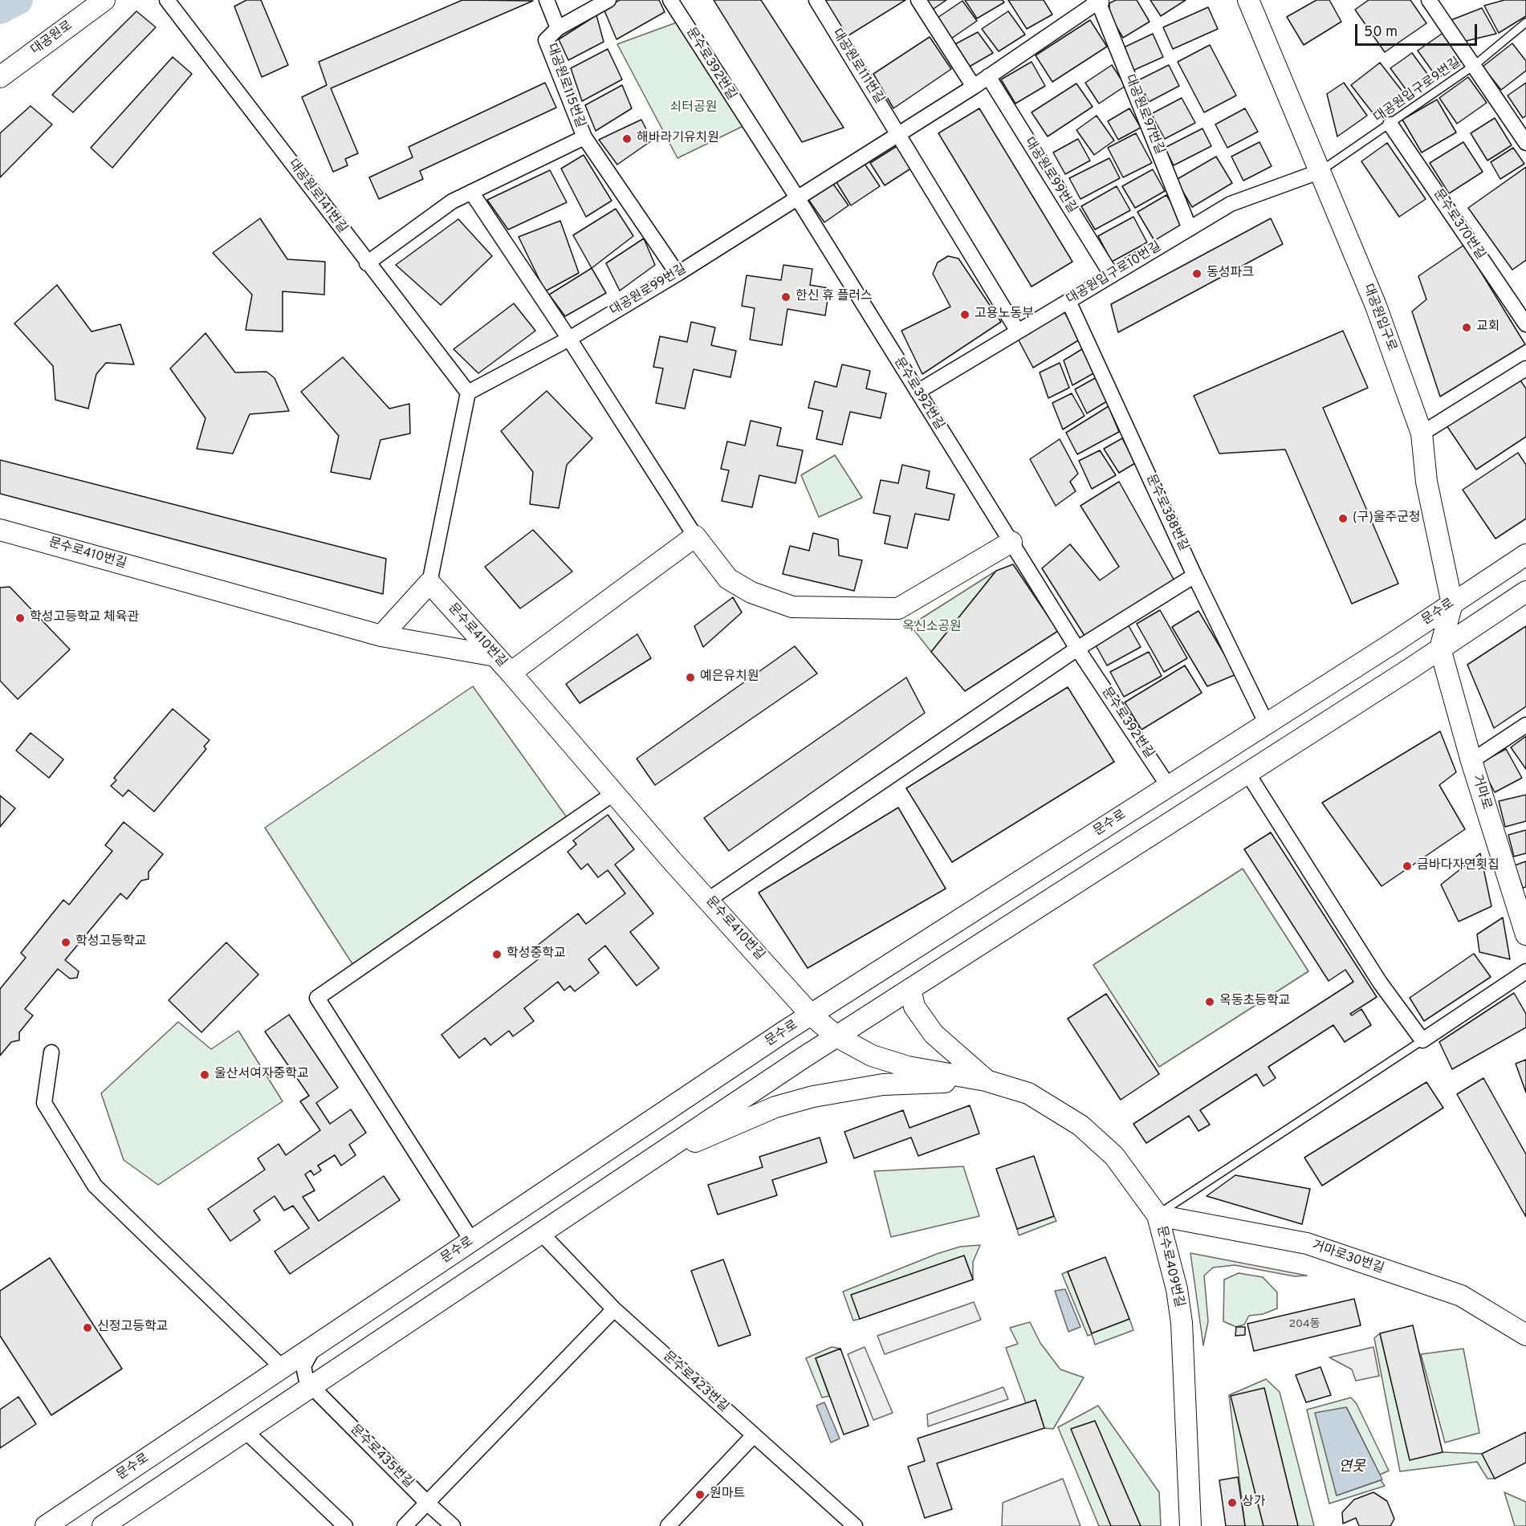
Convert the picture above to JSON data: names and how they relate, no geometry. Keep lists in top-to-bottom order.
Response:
{
  "streets": {
    "street": [
      "대공원로",
      "문수로392번길",
      "대공원로111번길",
      "대공원로115번길",
      "대공원로97번길",
      "대공원로99번길",
      "대공원로141번길",
      "문수로370번길",
      "대공원입구로10번길",
      "대공원입구로",
      "문수로388번길",
      "문수로410번길",
      "문수로",
      "거마로",
      "거마로30번길",
      "문수로409번길",
      "문수로423번길",
      "문수로435번길"
    ],
    "lane": ["대공원입구로9번길"]
  },
  "crossings": [
    ["문수로392번길", "대공원로99번길"],
    ["문수로392번길", "대공원입구로10번길"],
    ["문수로392번길", "문수로"],
    ["대공원로111번길", "대공원로99번길"],
    ["대공원로111번길", "대공원입구로10번길"],
    ["대공원로115번길", "대공원로141번길"],
    ["대공원입구로9번길", "문수로370번길"],
    ["대공원입구로9번길", "대공원입구로10번길"],
    ["대공원입구로9번길", "대공원입구로"],
    ["대공원로97번길", "대공원로99번길"],
    ["대공원로97번길", "대공원입구로10번길"],
    ["대공원로99번길", "대공원로141번길"],
    ["대공원로99번길", "대공원입구로10번길"],
    ["대공원입구로10번길", "대공원입구로"],
    ["대공원입구로10번길", "문수로388번길"],
    ["대공원입구로", "문수로"],
    ["대공원입구로", "거마로"],
    ["문수로388번길", "문수로"],
    ["문수로410번길", "문수로"],
    ["문수로410번길", "문수로409번길"],
    ["거마로30번길", "문수로409번길"]
  ],
  "water": ["연못"],
  "parks": ["쇠터공원", "옥신소공원"],
  "places": [
    "해바라기유치원",
    "동성파크",
    "한신 휴 플러스",
    "고용노동부",
    "교회",
    "(구)울주군청",
    "학성고등학교 체육관",
    "예은유치원",
    "금바다자연횟집",
    "학성고등학교",
    "학성중학교",
    "옥동초등학교",
    "울산서여자중학교",
    "신정고등학교",
    "원마트",
    "상가"
  ],
  "house_numbers": ["204동"],
  "scale_bar": "50 m"
}
